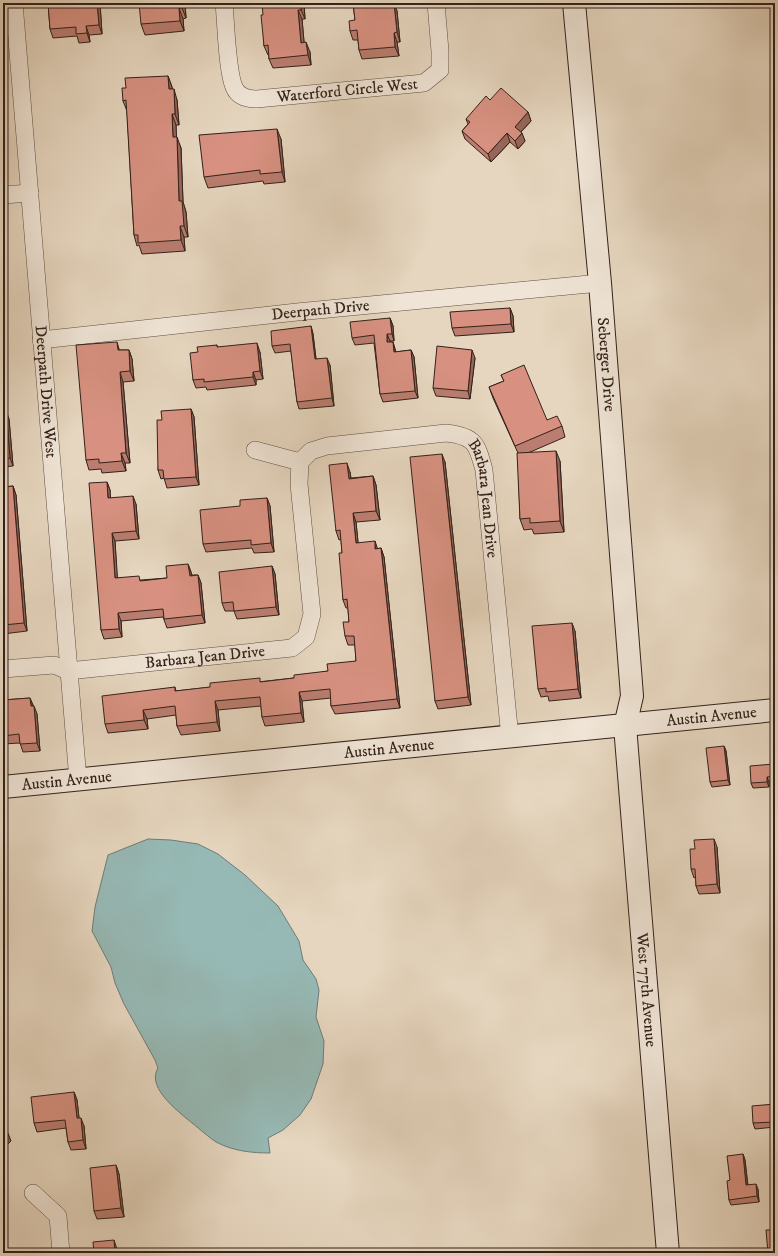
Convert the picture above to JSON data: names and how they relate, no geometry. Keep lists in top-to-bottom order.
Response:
{
  "streets": {
    "street": [
      "Waterford Circle West",
      "Deerpath Drive",
      "Seberger Drive",
      "Deerpath Drive West",
      "Barbara Jean Drive",
      "Austin Avenue",
      "West 77th Avenue"
    ]
  },
  "crossings": [
    ["Deerpath Drive", "Seberger Drive"],
    ["Deerpath Drive", "Deerpath Drive West"],
    ["Seberger Drive", "Austin Avenue"],
    ["Seberger Drive", "West 77th Avenue"],
    ["Deerpath Drive West", "Barbara Jean Drive"],
    ["Deerpath Drive West", "Austin Avenue"],
    ["Barbara Jean Drive", "Austin Avenue"],
    ["Austin Avenue", "West 77th Avenue"]
  ]
}
